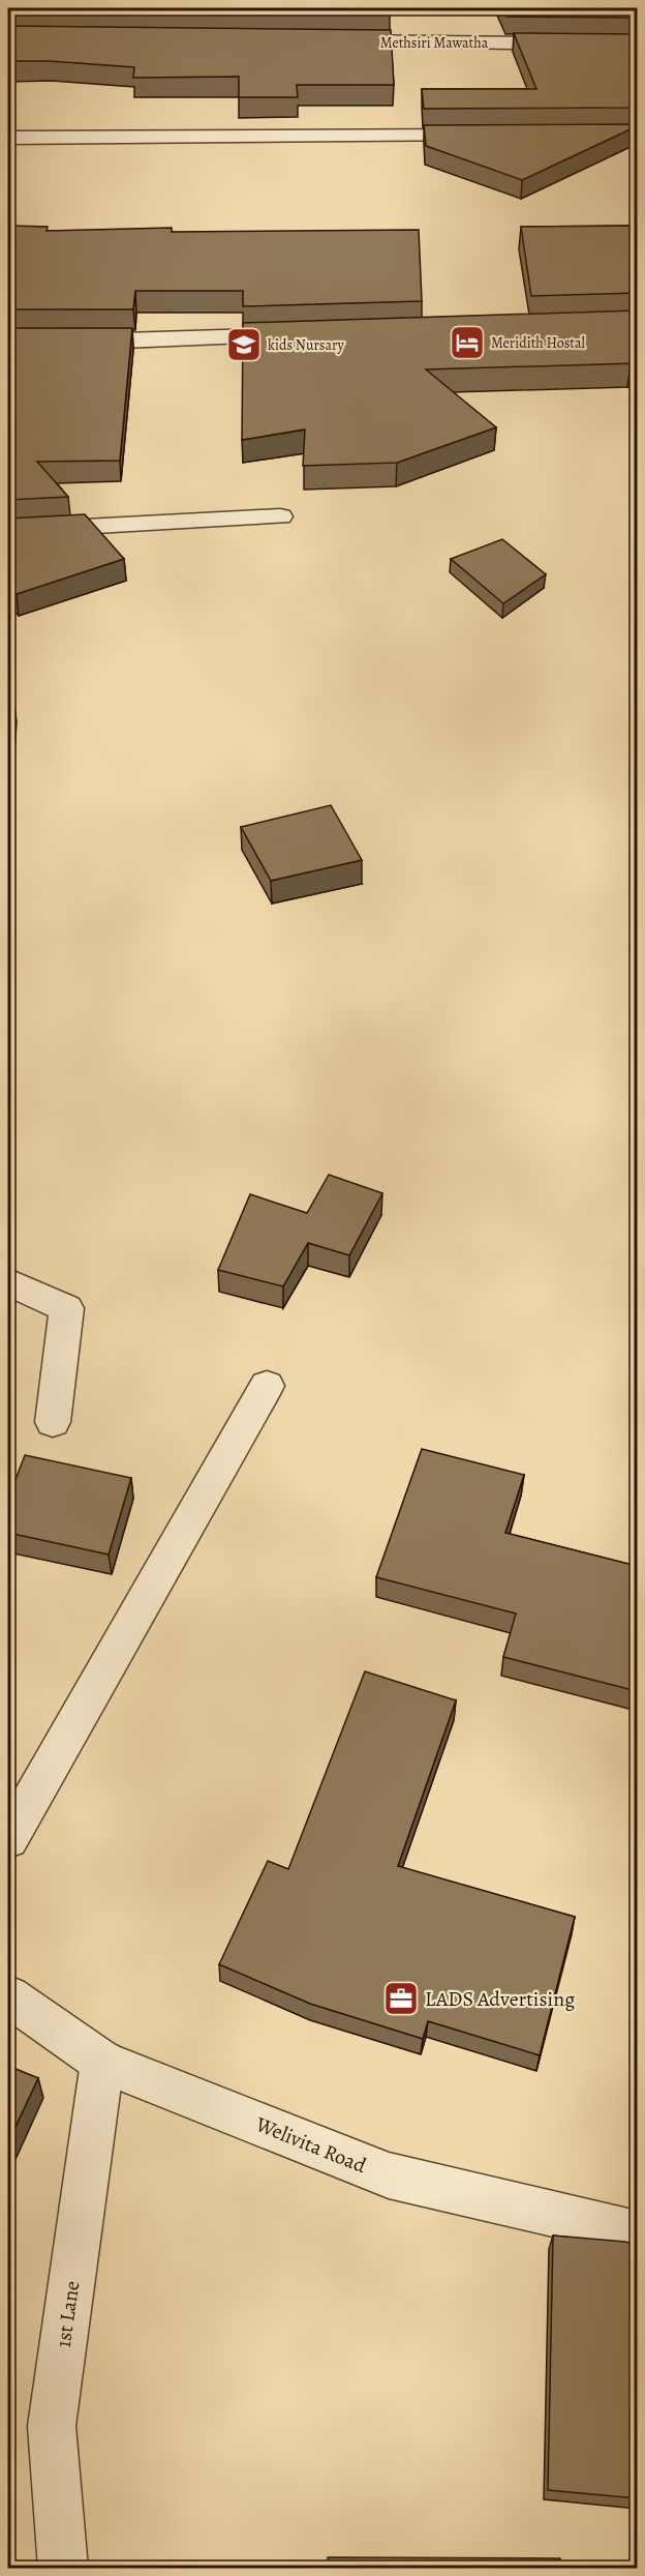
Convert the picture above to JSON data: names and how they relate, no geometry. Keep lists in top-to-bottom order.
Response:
{
  "streets": {
    "street": ["Methsiri Mawatha", "Welivita Road", "1st Lane"]
  },
  "crossings": [
    ["Welivita Road", "1st Lane"]
  ],
  "places": {
    "hotel": ["Meridith Hostal"],
    "school or university": ["kids Nursary"],
    "office": ["LADS Advertising"]
  }
}
